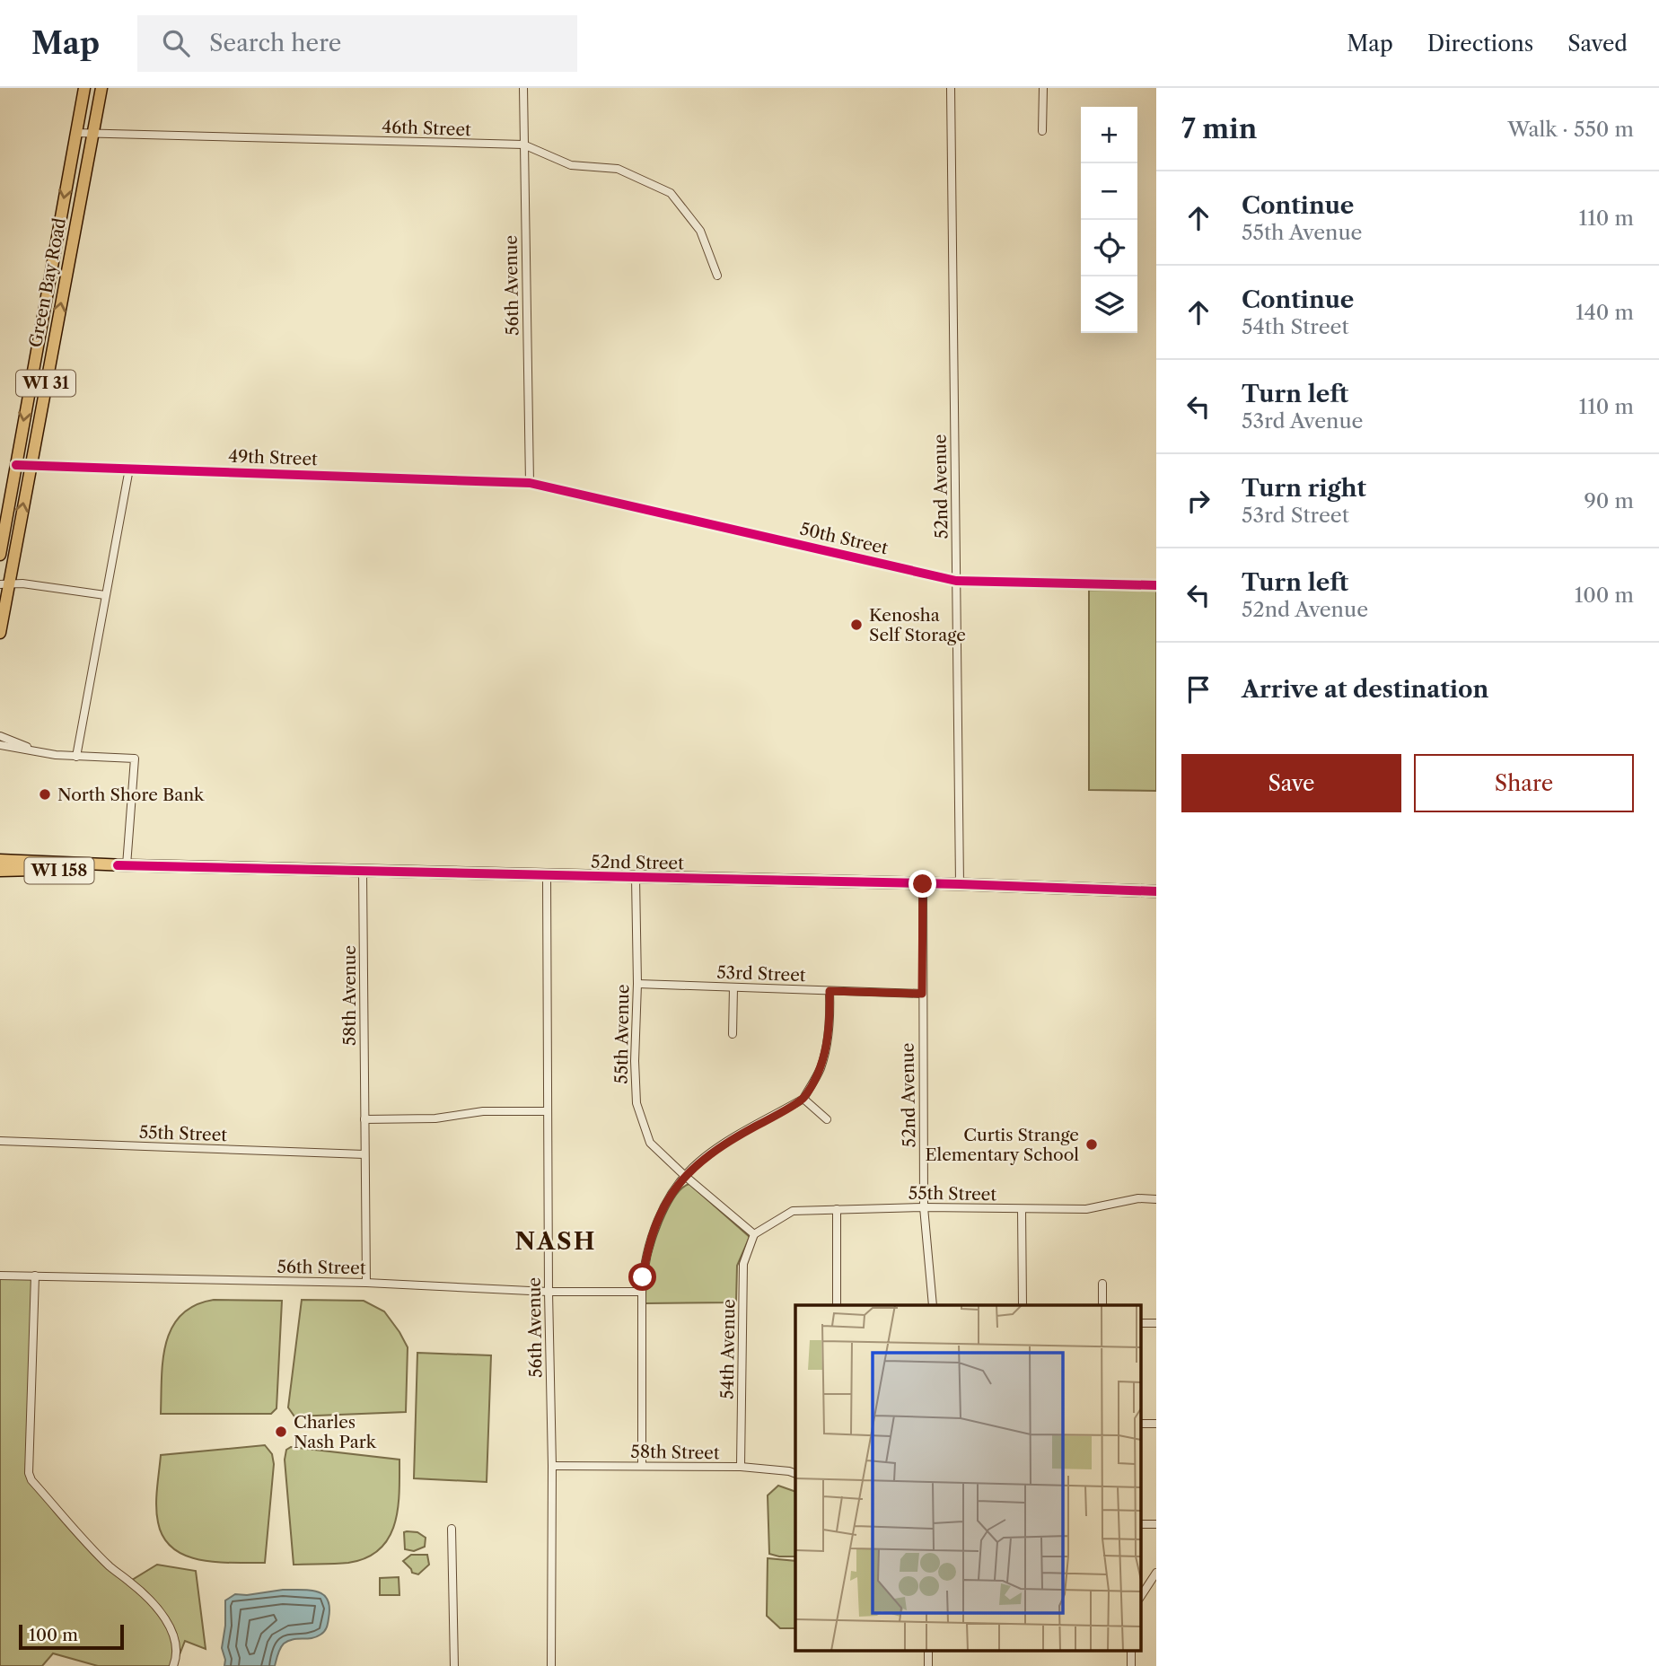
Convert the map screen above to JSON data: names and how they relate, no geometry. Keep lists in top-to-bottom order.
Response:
{
  "streets": {
    "main road": [
      "Green Bay Road",
      "WI 31",
      "52nd Street",
      "WI 158"
    ],
    "street": [
      "46th Street",
      "56th Avenue",
      "49th Street",
      "52nd Avenue",
      "50th Street",
      "53rd Street",
      "58th Avenue",
      "55th Avenue",
      "55th Street",
      "56th Street",
      "54th Avenue",
      "58th Street"
    ]
  },
  "crossings": [
    ["46th Street", "Green Bay Road"],
    ["46th Street", "56th Avenue"],
    ["Green Bay Road", "49th Street"],
    ["56th Avenue", "49th Street"],
    ["56th Avenue", "50th Street"],
    ["56th Avenue", "52nd Street"],
    ["56th Avenue", "56th Street"],
    ["56th Avenue", "58th Street"],
    ["49th Street", "50th Street"],
    ["52nd Avenue", "50th Street"],
    ["52nd Avenue", "52nd Street"],
    ["52nd Avenue", "53rd Street"],
    ["52nd Avenue", "55th Street"],
    ["52nd Street", "58th Avenue"],
    ["52nd Street", "55th Avenue"],
    ["53rd Street", "55th Avenue"],
    ["58th Avenue", "55th Street"],
    ["58th Avenue", "56th Street"],
    ["55th Avenue", "55th Street"],
    ["55th Avenue", "54th Avenue"],
    ["55th Street", "54th Avenue"],
    ["54th Avenue", "58th Street"]
  ],
  "districts": ["NASH"],
  "places": [
    "Kenosha Self Storage",
    "North Shore Bank",
    "Curtis Strange Elementary School",
    "Charles Nash Park"
  ],
  "scale_bar": "100 m",
  "page": {
    "header": "Map",
    "search": "Search here",
    "nav": ["Map", "Directions", "Saved"],
    "heading": ["7 min", "Walk · 550 m"],
    "map_buttons": ["+", "−"],
    "list": [
      ["Continue", "55th Avenue", "110 m"],
      ["Continue", "54th Street", "140 m"],
      ["Turn left", "53rd Avenue", "110 m"],
      ["Turn right", "53rd Street", "90 m"],
      ["Turn left", "52nd Avenue", "100 m"],
      "Arrive at destination"
    ],
    "buttons": ["Save", "Share"],
    "scale": "100 m"
  }
}
